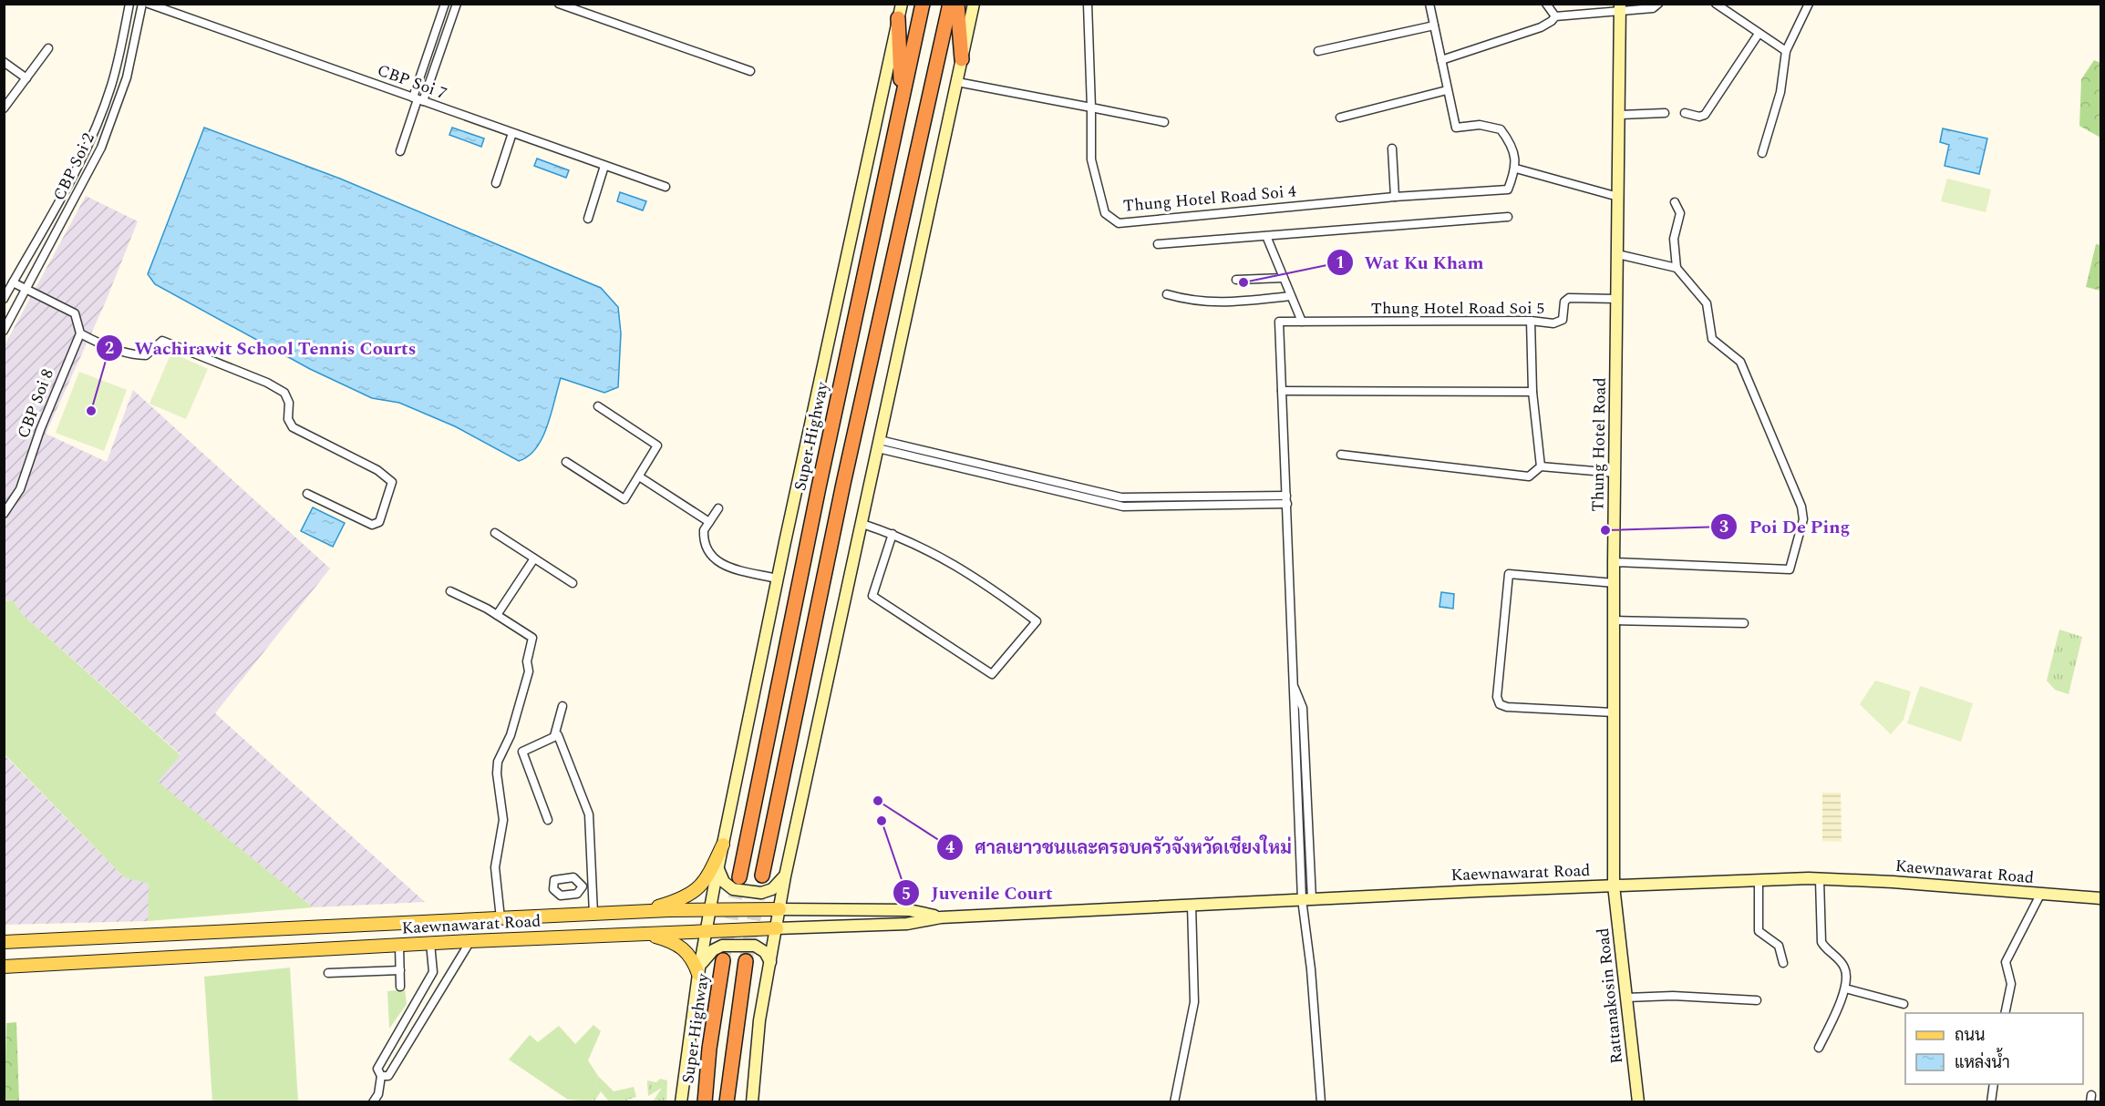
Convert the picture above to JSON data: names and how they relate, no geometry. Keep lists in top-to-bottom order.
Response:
{
  "streets": {
    "highway": ["Super Highway"],
    "main road": ["Kaewnawarat Road"],
    "street": [
      "CBP Soi 7",
      "CBP Soi 2",
      "Thung Hotel Road Soi 4",
      "Thung Hotel Road Soi 5",
      "CBP Soi 8",
      "Thung Hotel Road",
      "Rattanakosin Road"
    ]
  },
  "crossings": [
    ["Thung Hotel Road Soi 5", "Thung Hotel Road"],
    ["Thung Hotel Road", "Kaewnawarat Road"],
    ["Thung Hotel Road", "Rattanakosin Road"],
    ["Kaewnawarat Road", "Rattanakosin Road"]
  ],
  "places": [
    "Wat Ku Kham",
    "Wachirawit School Tennis Courts",
    "Poi De Ping",
    "ศาลเยาวชนและครอบครัวจังหวัดเชียงใหม่",
    "Juvenile Court"
  ],
  "legend": ["ถนน", "แหล่งน้ำ"]
}
